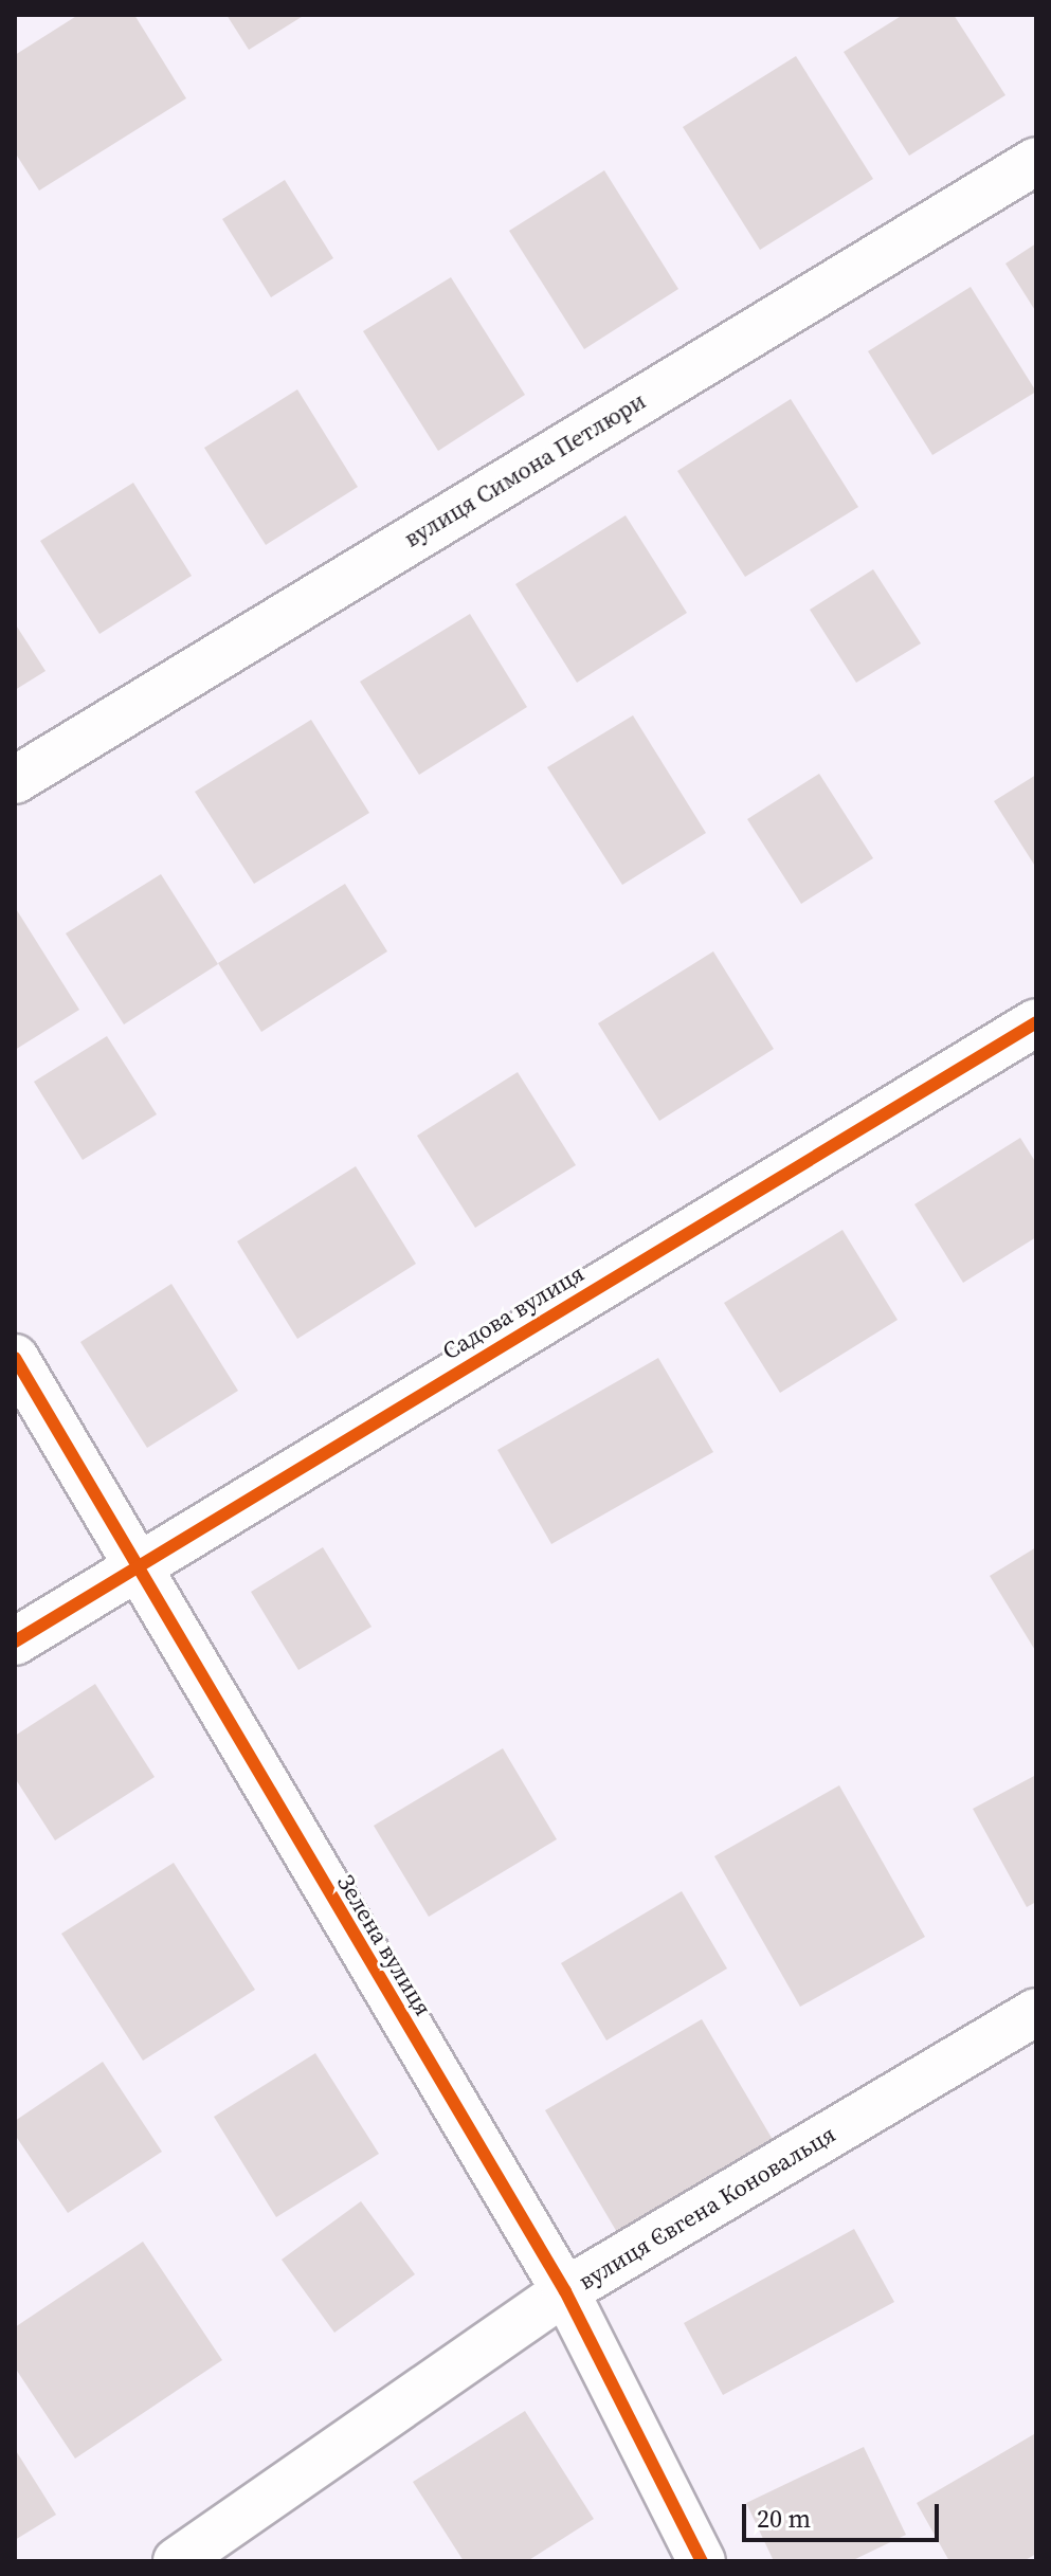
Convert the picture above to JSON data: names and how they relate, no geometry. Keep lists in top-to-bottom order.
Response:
{
  "streets": {
    "street": [
      "вулиця Симона Петлюри",
      "Садова вулиця",
      "Зелена вулиця",
      "вулиця Євгена Коновальця"
    ]
  },
  "crossings": [
    ["Садова вулиця", "Зелена вулиця"],
    ["Зелена вулиця", "вулиця Євгена Коновальця"]
  ],
  "scale_bar": "20 m"
}
